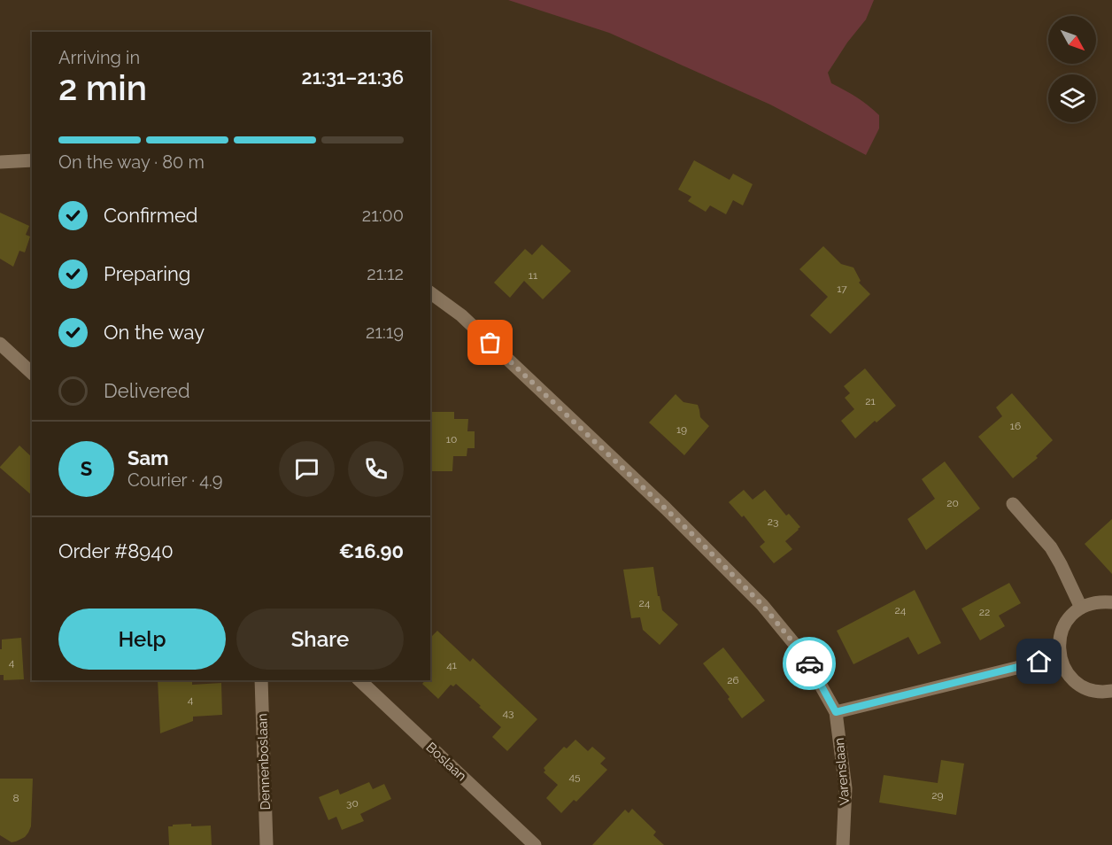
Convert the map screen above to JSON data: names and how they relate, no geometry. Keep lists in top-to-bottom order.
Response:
{
  "streets": {
    "street": ["Dennenboslaan", "Boslaan", "Varenslaan"]
  },
  "house_numbers": [
    "11",
    "17",
    "21",
    "16",
    "19",
    "10",
    "20",
    "23",
    "24",
    "24",
    "22",
    "4",
    "41",
    "26",
    "4",
    "43",
    "45",
    "29",
    "8",
    "30"
  ],
  "north": "bottom right",
  "page": {
    "heading": ["2 min", "Arriving in", "21:31–21:36"],
    "panel": [
      "Sam",
      "Courier · 4.9",
      "Order #8940",
      "€16.90"
    ],
    "bar": "On the way · 80 m",
    "list": [
      ["Confirmed", "21:00"],
      ["Preparing", "21:12"],
      ["On the way", "21:19"],
      "Delivered"
    ],
    "round": "S",
    "buttons": ["Help", "Share"]
  }
}
